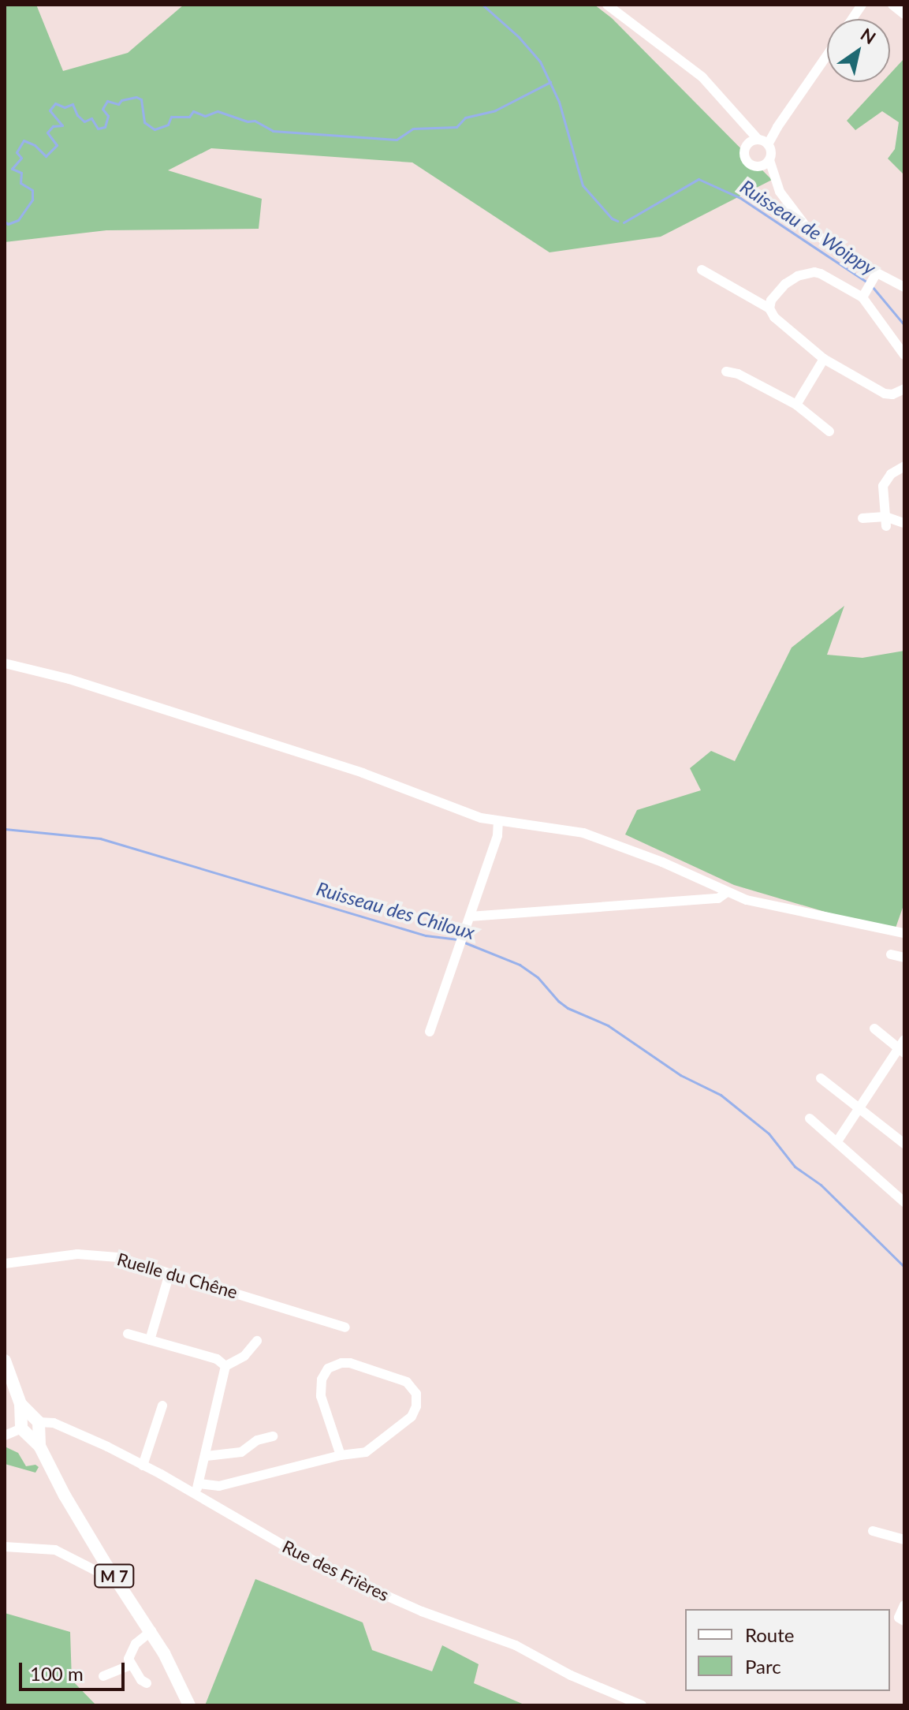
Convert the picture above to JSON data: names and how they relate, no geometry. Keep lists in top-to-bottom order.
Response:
{
  "streets": {
    "main road": ["M 7"],
    "street": ["Ruelle du Chêne", "Rue des Frières"]
  },
  "crossings": [
    ["Rue des Frières", "M 7"]
  ],
  "water": ["Ruisseau de Woippy", "Ruisseau des Chiloux"],
  "legend": ["Route", "Parc"],
  "scale_bar": "100 m",
  "north": "top right"
}
